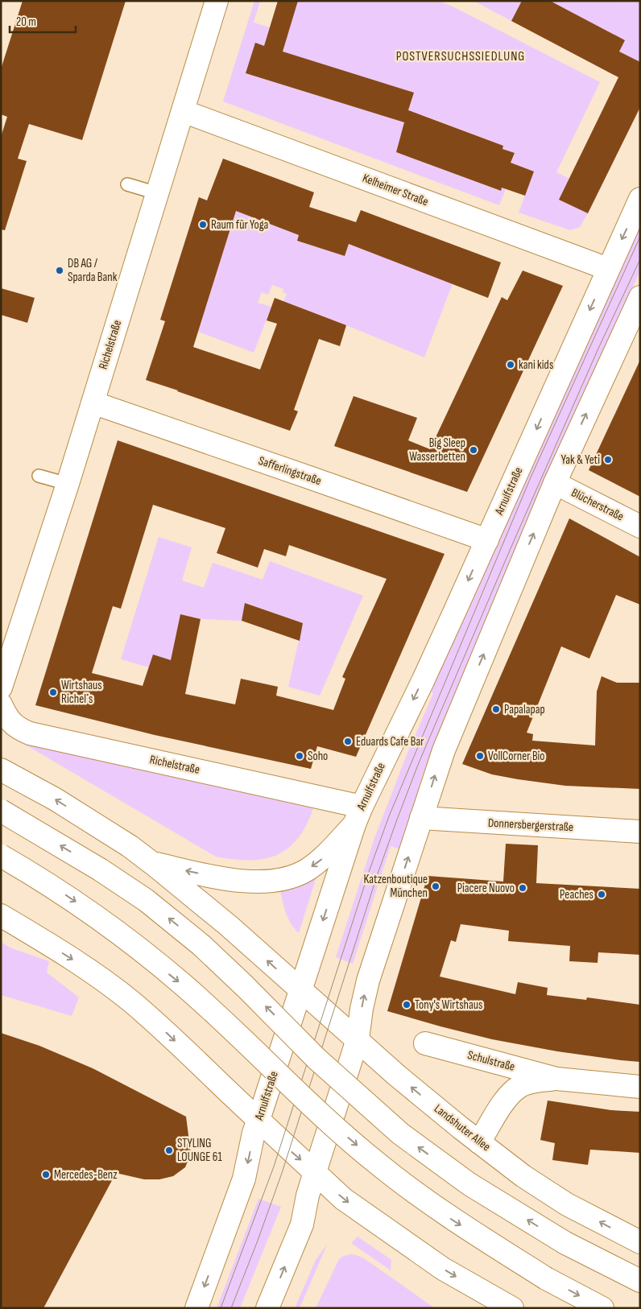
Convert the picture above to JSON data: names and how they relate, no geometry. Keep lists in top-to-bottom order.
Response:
{
  "streets": {
    "main road": [
      "Kelheimer Straße",
      "Richelstraße",
      "Safferlingstraße",
      "Arnulfstraße",
      "Blücherstraße",
      "Donnersbergerstraße",
      "Schulstraße",
      "Landshuter Allee"
    ]
  },
  "crossings": [
    ["Kelheimer Straße", "Richelstraße"],
    ["Kelheimer Straße", "Arnulfstraße"],
    ["Richelstraße", "Safferlingstraße"],
    ["Richelstraße", "Arnulfstraße"],
    ["Safferlingstraße", "Arnulfstraße"],
    ["Arnulfstraße", "Landshuter Allee"],
    ["Schulstraße", "Landshuter Allee"]
  ],
  "districts": ["POSTVERSUCHSSIEDLUNG"],
  "places": [
    "Raum für Yoga",
    "DB AG / Sparda Bank",
    "kani kids",
    "Big Sleep Wasserbetten",
    "Yak & Yeti",
    "Wirtshaus Richel´s",
    "Papalapap",
    "Eduards Cafe Bar",
    "Soho",
    "VollCorner Bio",
    "Katzenboutique München",
    "Piacere Nuovo",
    "Peaches",
    "Tony's Wirtshaus",
    "STYLING LOUNGE 61",
    "Mercedes-Benz"
  ],
  "scale_bar": "20 m"
}
